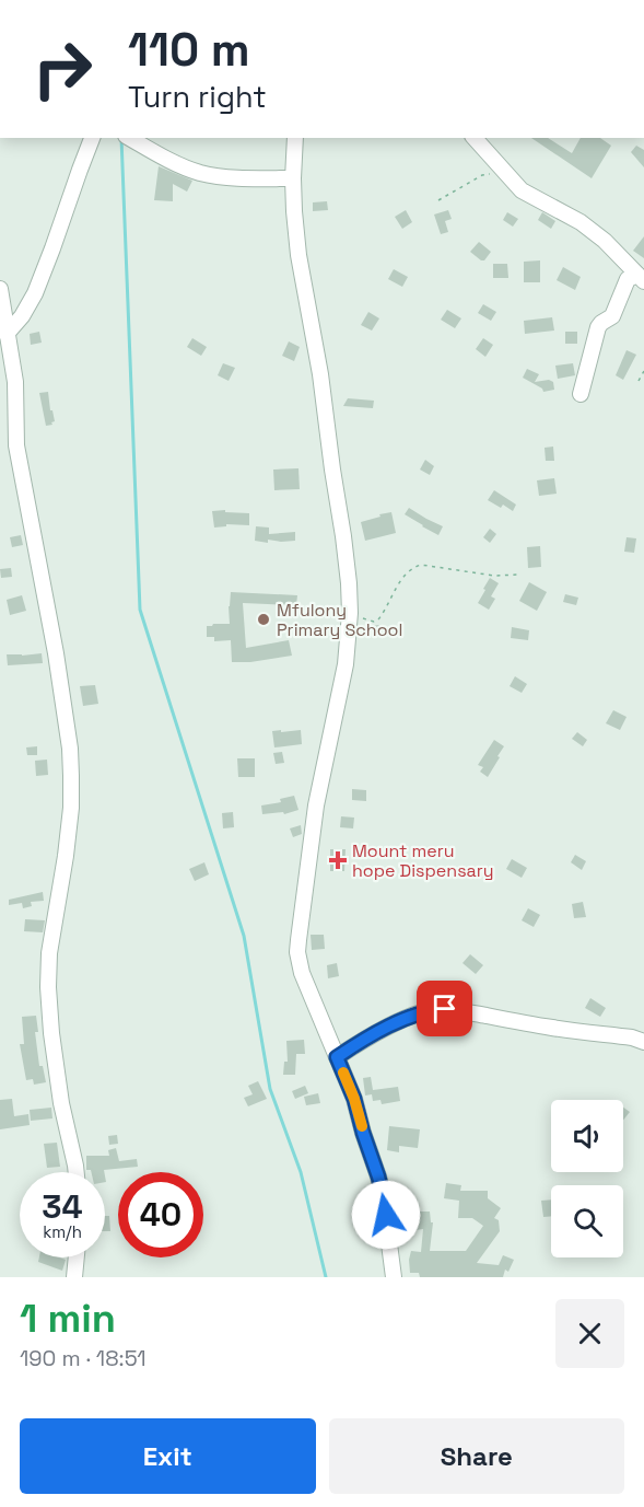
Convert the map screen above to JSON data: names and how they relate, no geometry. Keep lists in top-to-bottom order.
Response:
{
  "places": {
    "other": ["Mfulony Primary School"],
    "health": ["Mount meru hope Dispensary"]
  },
  "page": {
    "turn": ["110 m", "Turn right"],
    "speed": "34 km/h",
    "limit": "40",
    "heading": ["1 min", "190 m · 18:51"],
    "buttons": ["Exit", "Share"]
  }
}
